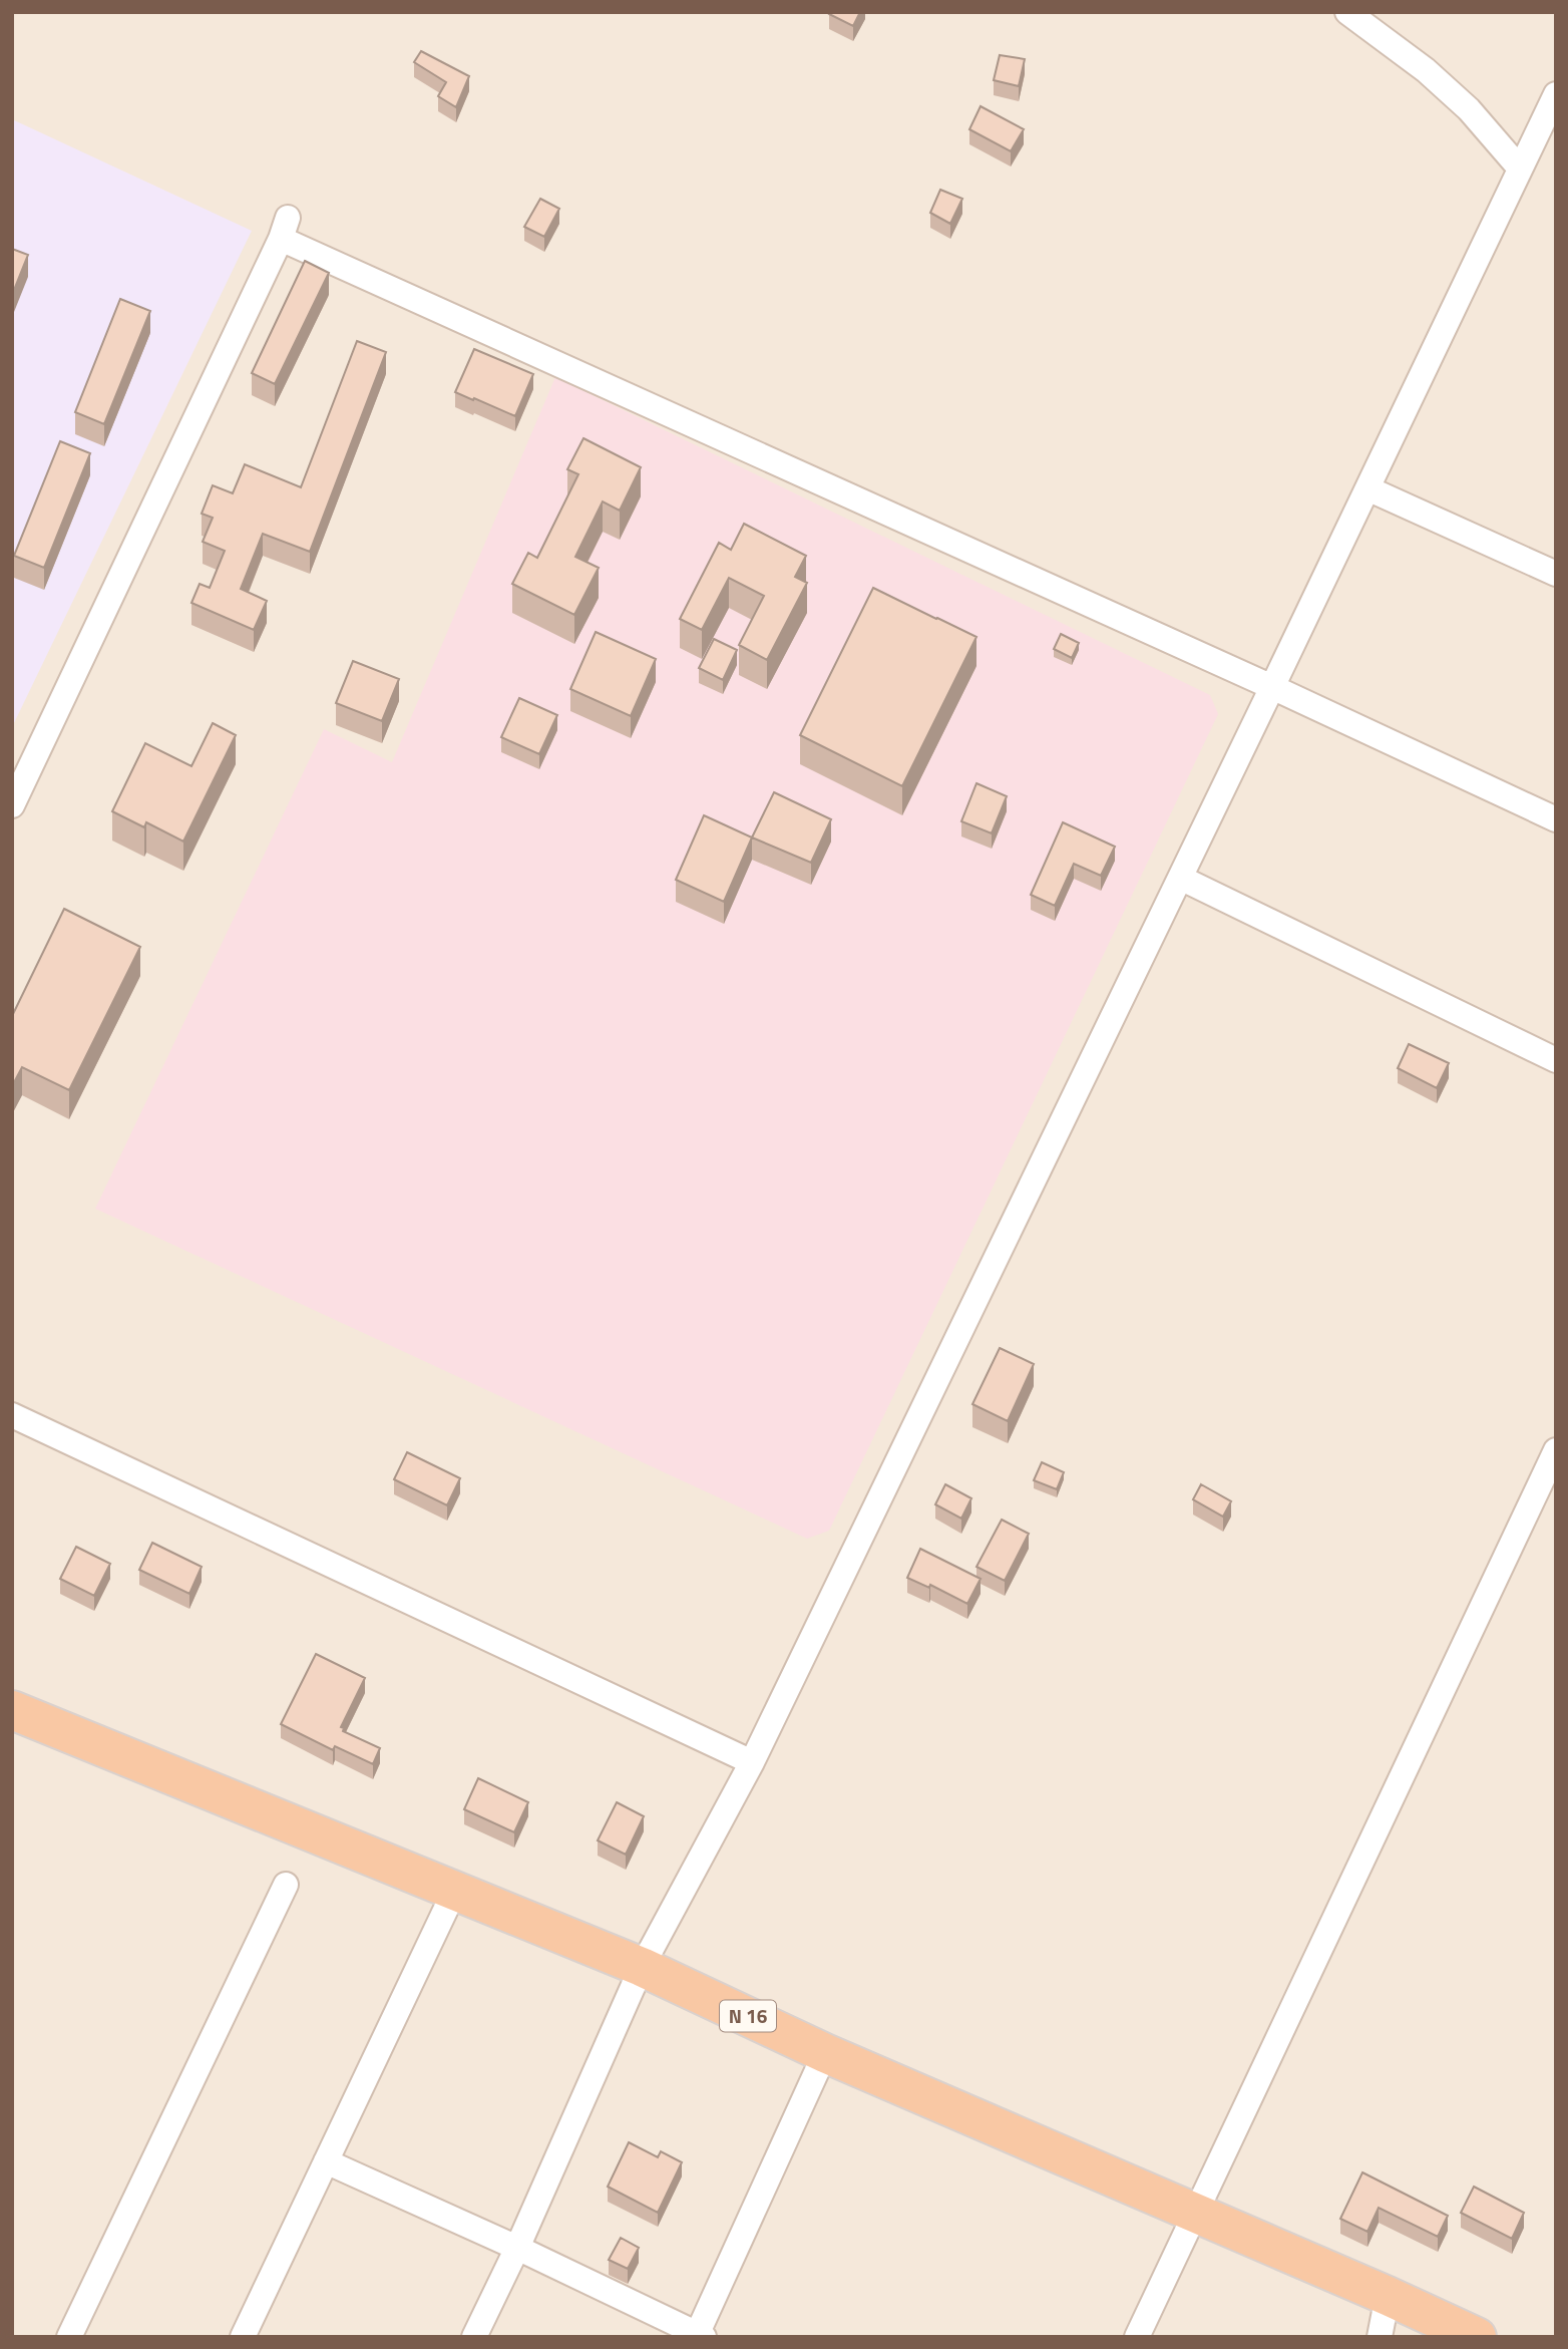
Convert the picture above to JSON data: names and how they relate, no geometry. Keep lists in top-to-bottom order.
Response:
{
  "streets": {
    "highway": ["N 16"]
  }
}
